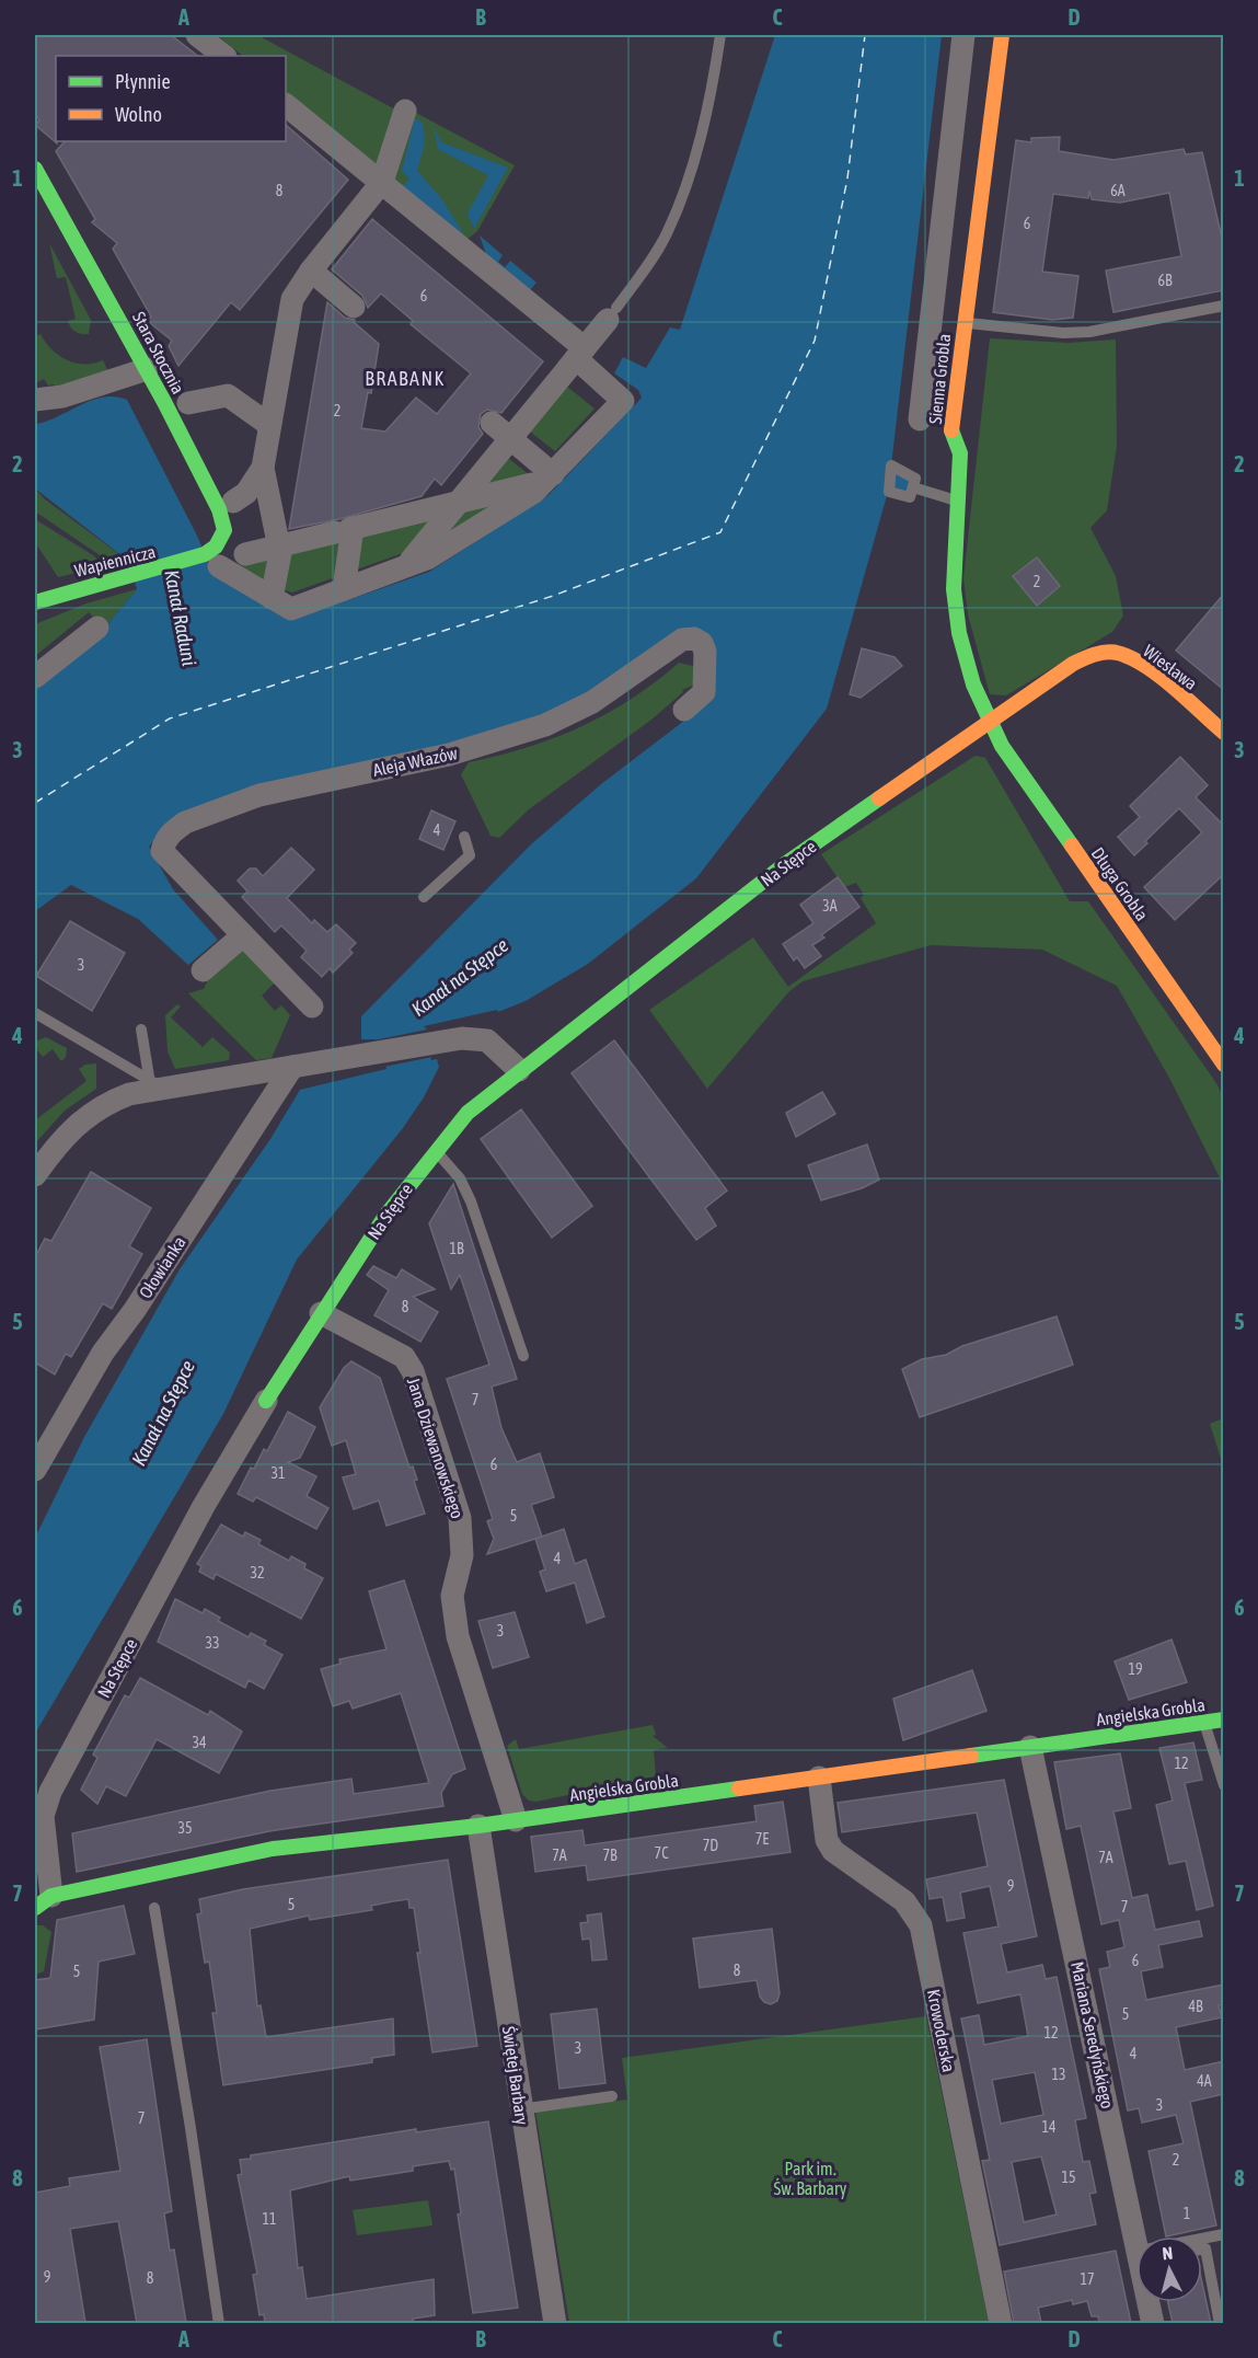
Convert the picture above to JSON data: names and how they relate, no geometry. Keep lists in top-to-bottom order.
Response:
{
  "streets": {
    "street": [
      "Stara Stocznia",
      "Sienna Grobla",
      "Wapiennicza",
      "Wiesława",
      "Aleja Włazów",
      "Na Stępce",
      "Długa Grobla",
      "Ołowianka",
      "Jana Dziewanowskiego",
      "Angielska Grobla",
      "Krowoderska",
      "Mariana Seredyńskiego",
      "Świętej Barbary"
    ]
  },
  "crossings": [
    ["Stara Stocznia", "Wapiennicza"],
    ["Sienna Grobla", "Wiesława"],
    ["Sienna Grobla", "Na Stępce"],
    ["Sienna Grobla", "Długa Grobla"],
    ["Wiesława", "Na Stępce"],
    ["Wiesława", "Długa Grobla"],
    ["Na Stępce", "Długa Grobla"],
    ["Na Stępce", "Jana Dziewanowskiego"],
    ["Na Stępce", "Angielska Grobla"],
    ["Jana Dziewanowskiego", "Angielska Grobla"],
    ["Angielska Grobla", "Krowoderska"],
    ["Angielska Grobla", "Mariana Seredyńskiego"],
    ["Angielska Grobla", "Świętej Barbary"]
  ],
  "districts": ["BRABANK"],
  "water": ["Kanał Raduni", "Kanał na Stępce"],
  "parks": ["Park im. Św. Barbary"],
  "house_numbers": [
    "8",
    "6A",
    "6",
    "6B",
    "6",
    "2",
    "2",
    "4",
    "3A",
    "3",
    "1B",
    "8",
    "7",
    "6",
    "31",
    "5",
    "4",
    "32",
    "3",
    "33",
    "19",
    "34",
    "12",
    "35",
    "7E",
    "7D",
    "7C",
    "7A",
    "7B",
    "7A",
    "9",
    "5",
    "7",
    "6",
    "8",
    "5",
    "4B",
    "5",
    "12",
    "3",
    "4",
    "13",
    "4A",
    "3",
    "7",
    "14",
    "2",
    "15",
    "1",
    "11",
    "9",
    "8",
    "17"
  ],
  "legend": ["Płynnie", "Wolno"],
  "north": "top",
  "grid": {
    "columns": [
      "A",
      "B",
      "C",
      "D"
    ],
    "rows": [
      "1",
      "2",
      "3",
      "4",
      "5",
      "6",
      "7",
      "8"
    ]
  }
}
